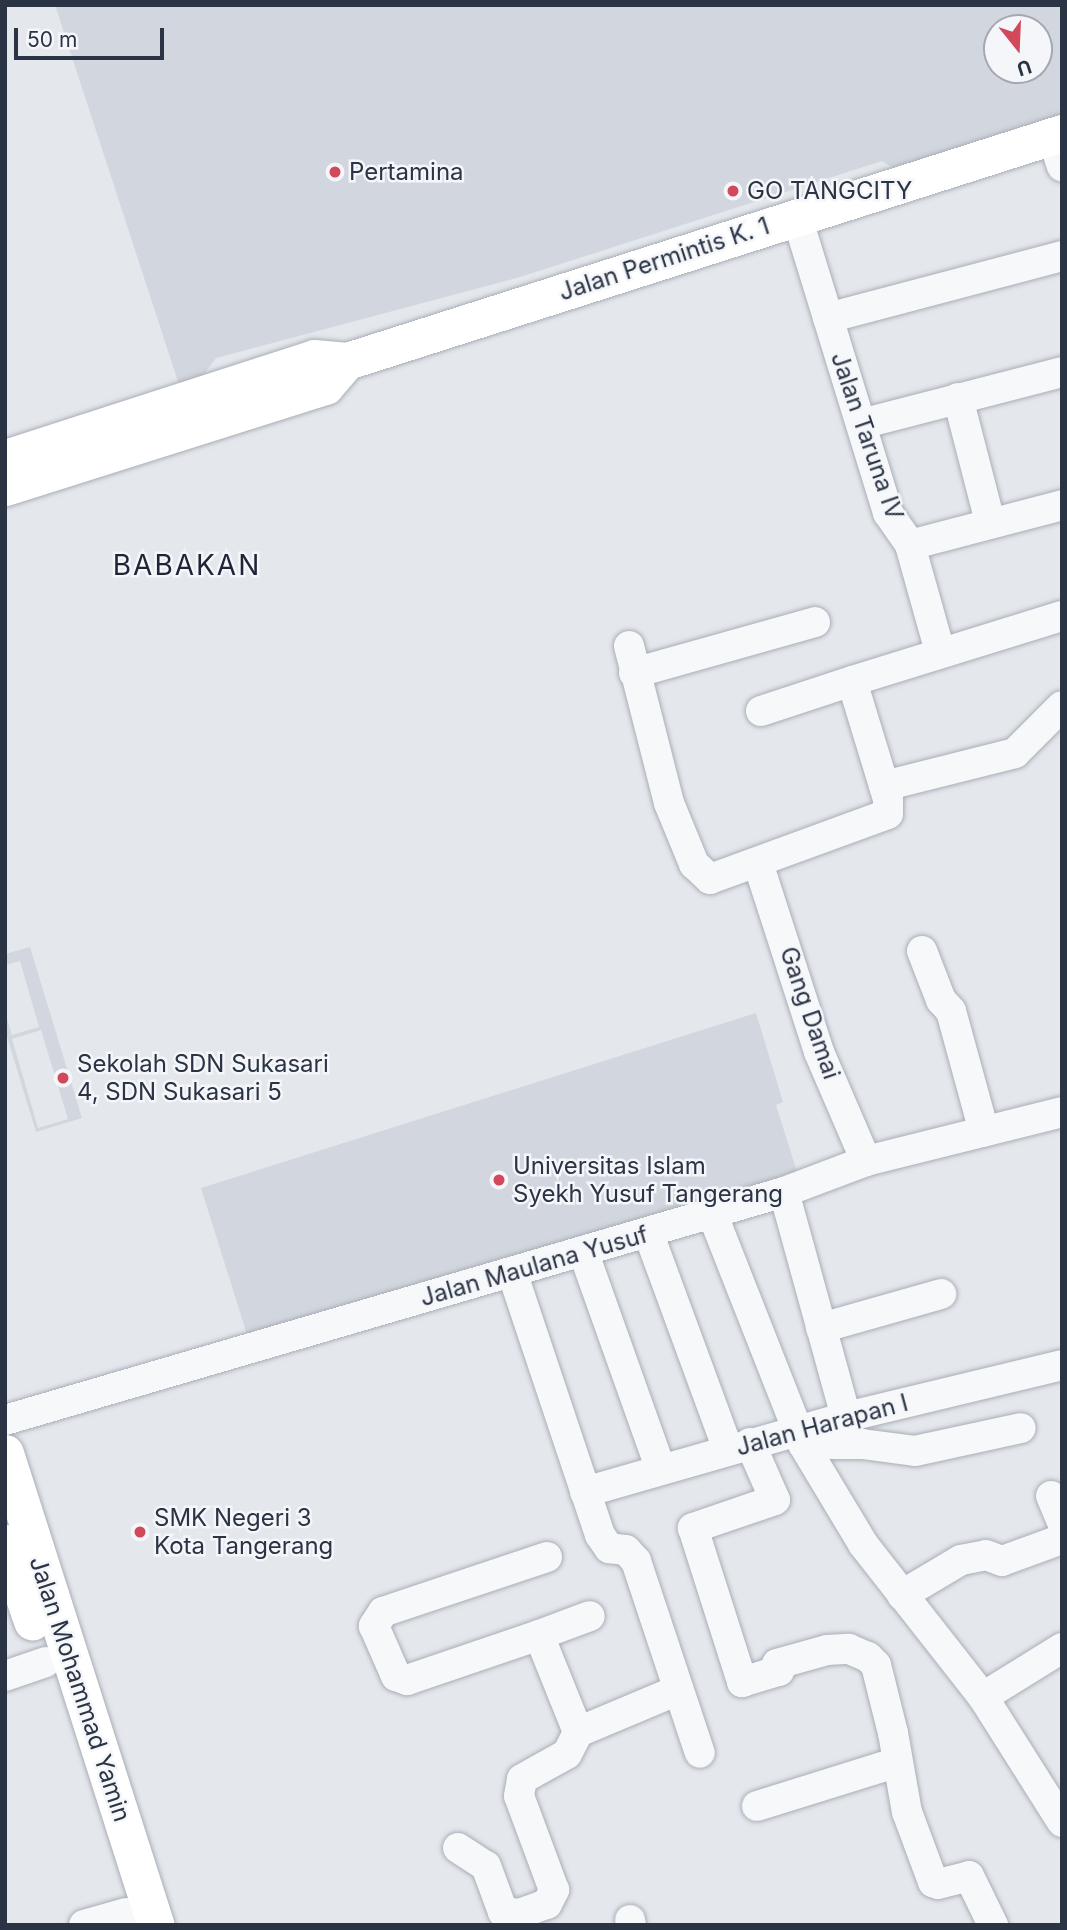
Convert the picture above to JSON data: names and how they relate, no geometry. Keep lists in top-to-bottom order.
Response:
{
  "streets": {
    "main road": ["Jalan Permintis K. 1", "Jalan Mohammad Yamin"],
    "street": [
      "Jalan Taruna IV",
      "Gang Damai",
      "Jalan Maulana Yusuf",
      "Jalan Harapan I"
    ]
  },
  "crossings": [
    ["Jalan Permintis K. 1", "Jalan Taruna IV"],
    ["Gang Damai", "Jalan Maulana Yusuf"]
  ],
  "districts": ["BABAKAN"],
  "places": [
    "Pertamina",
    "GO TANGCITY",
    "Sekolah SDN Sukasari 4, SDN Sukasari 5",
    "Universitas Islam Syekh Yusuf Tangerang",
    "SMK Negeri 3 Kota Tangerang"
  ],
  "scale_bar": "50 m",
  "north": "bottom"
}
